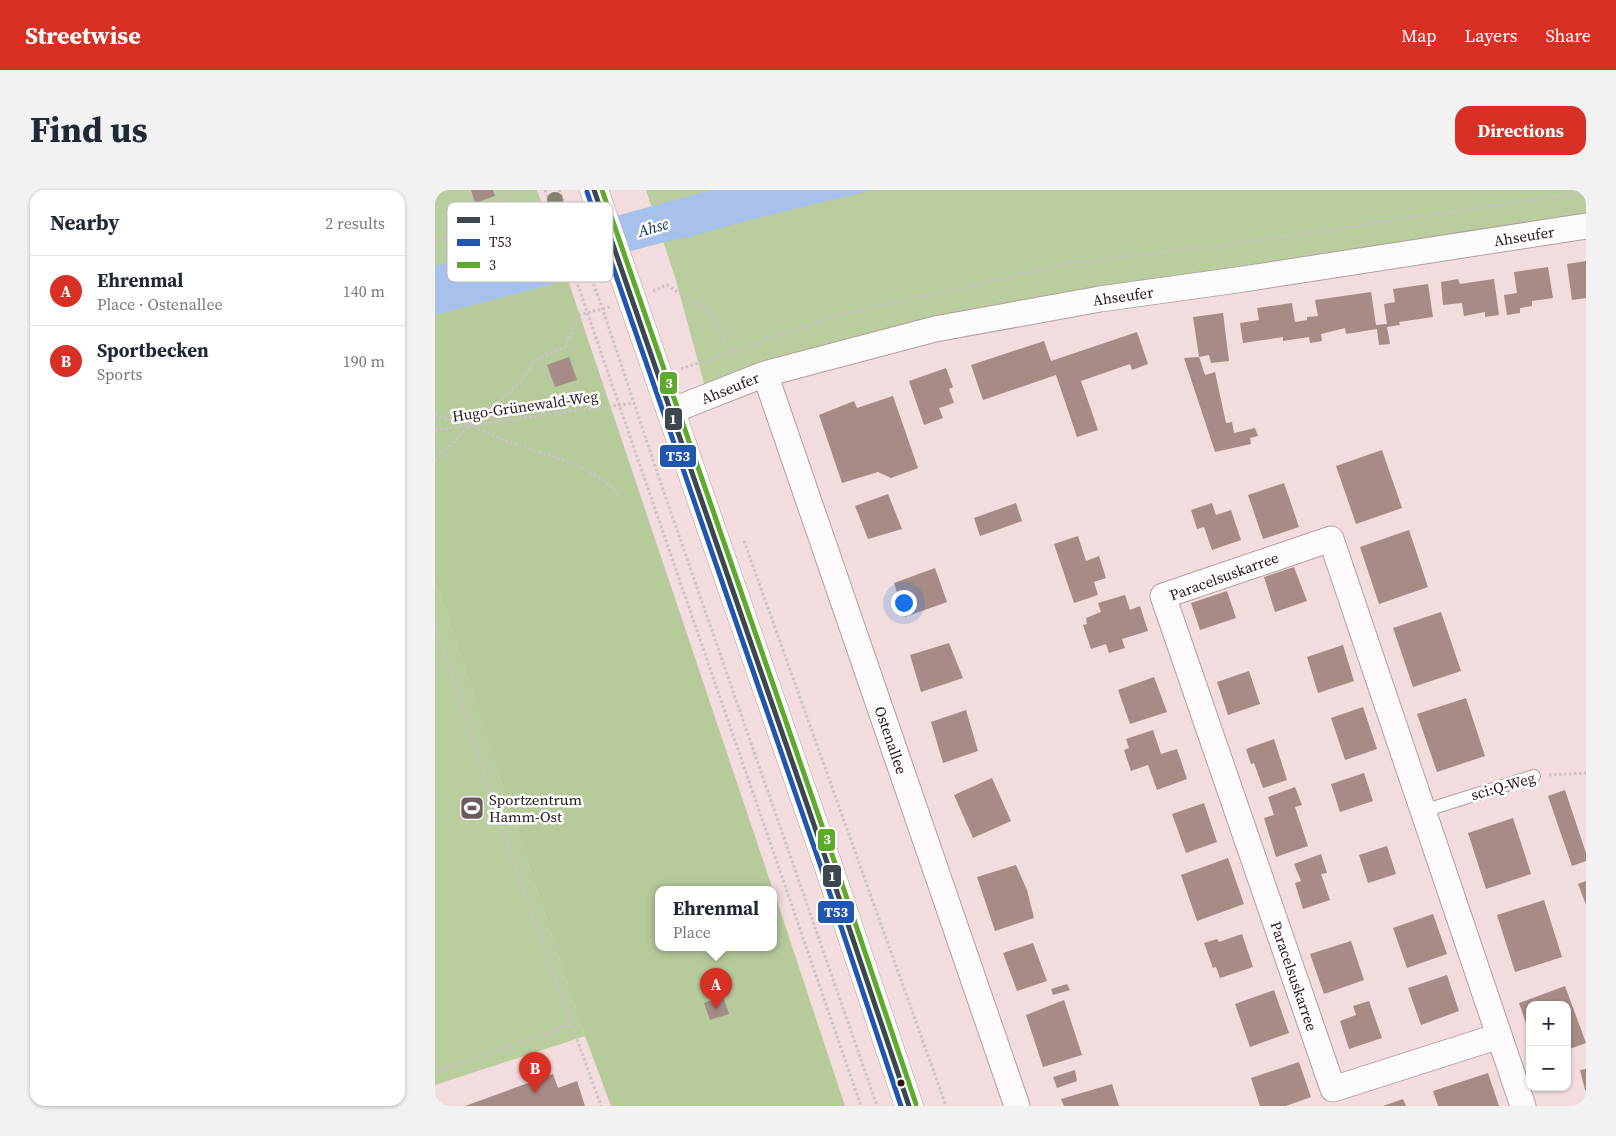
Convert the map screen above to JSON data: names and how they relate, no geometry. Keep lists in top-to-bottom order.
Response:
{
  "streets": {
    "street": ["Ahseufer", "Paracelsuskarree", "Ostenallee"],
    "lane": ["sci:Q-Weg"],
    "path": ["Hugo-Grünewald-Weg"]
  },
  "crossings": [
    ["Ahseufer", "Ostenallee"],
    ["Paracelsuskarree", "sci:Q-Weg"]
  ],
  "water": ["Ahse"],
  "places": {
    "sports": ["Sportzentrum Hamm-Ost"]
  },
  "lines": ["transit line 1", "transit line 3", "transit line T53"],
  "legend": ["1", "T53", "3"],
  "page": {
    "header": "Streetwise",
    "nav": ["Map", "Layers", "Share"],
    "title": "Find us",
    "buttons": "Directions",
    "heading": ["Nearby", "2 results"],
    "list": [
      {
        "mark": "A",
        "name": "Ehrenmal",
        "note": "Place · Ostenallee",
        "value": "140 m"
      },
      {
        "mark": "B",
        "name": "Sportbecken",
        "note": "Sports",
        "value": "190 m"
      }
    ],
    "popup": ["Ehrenmal", "Place"],
    "pins": ["A", "B"],
    "map_buttons": ["+", "−"]
  }
}
